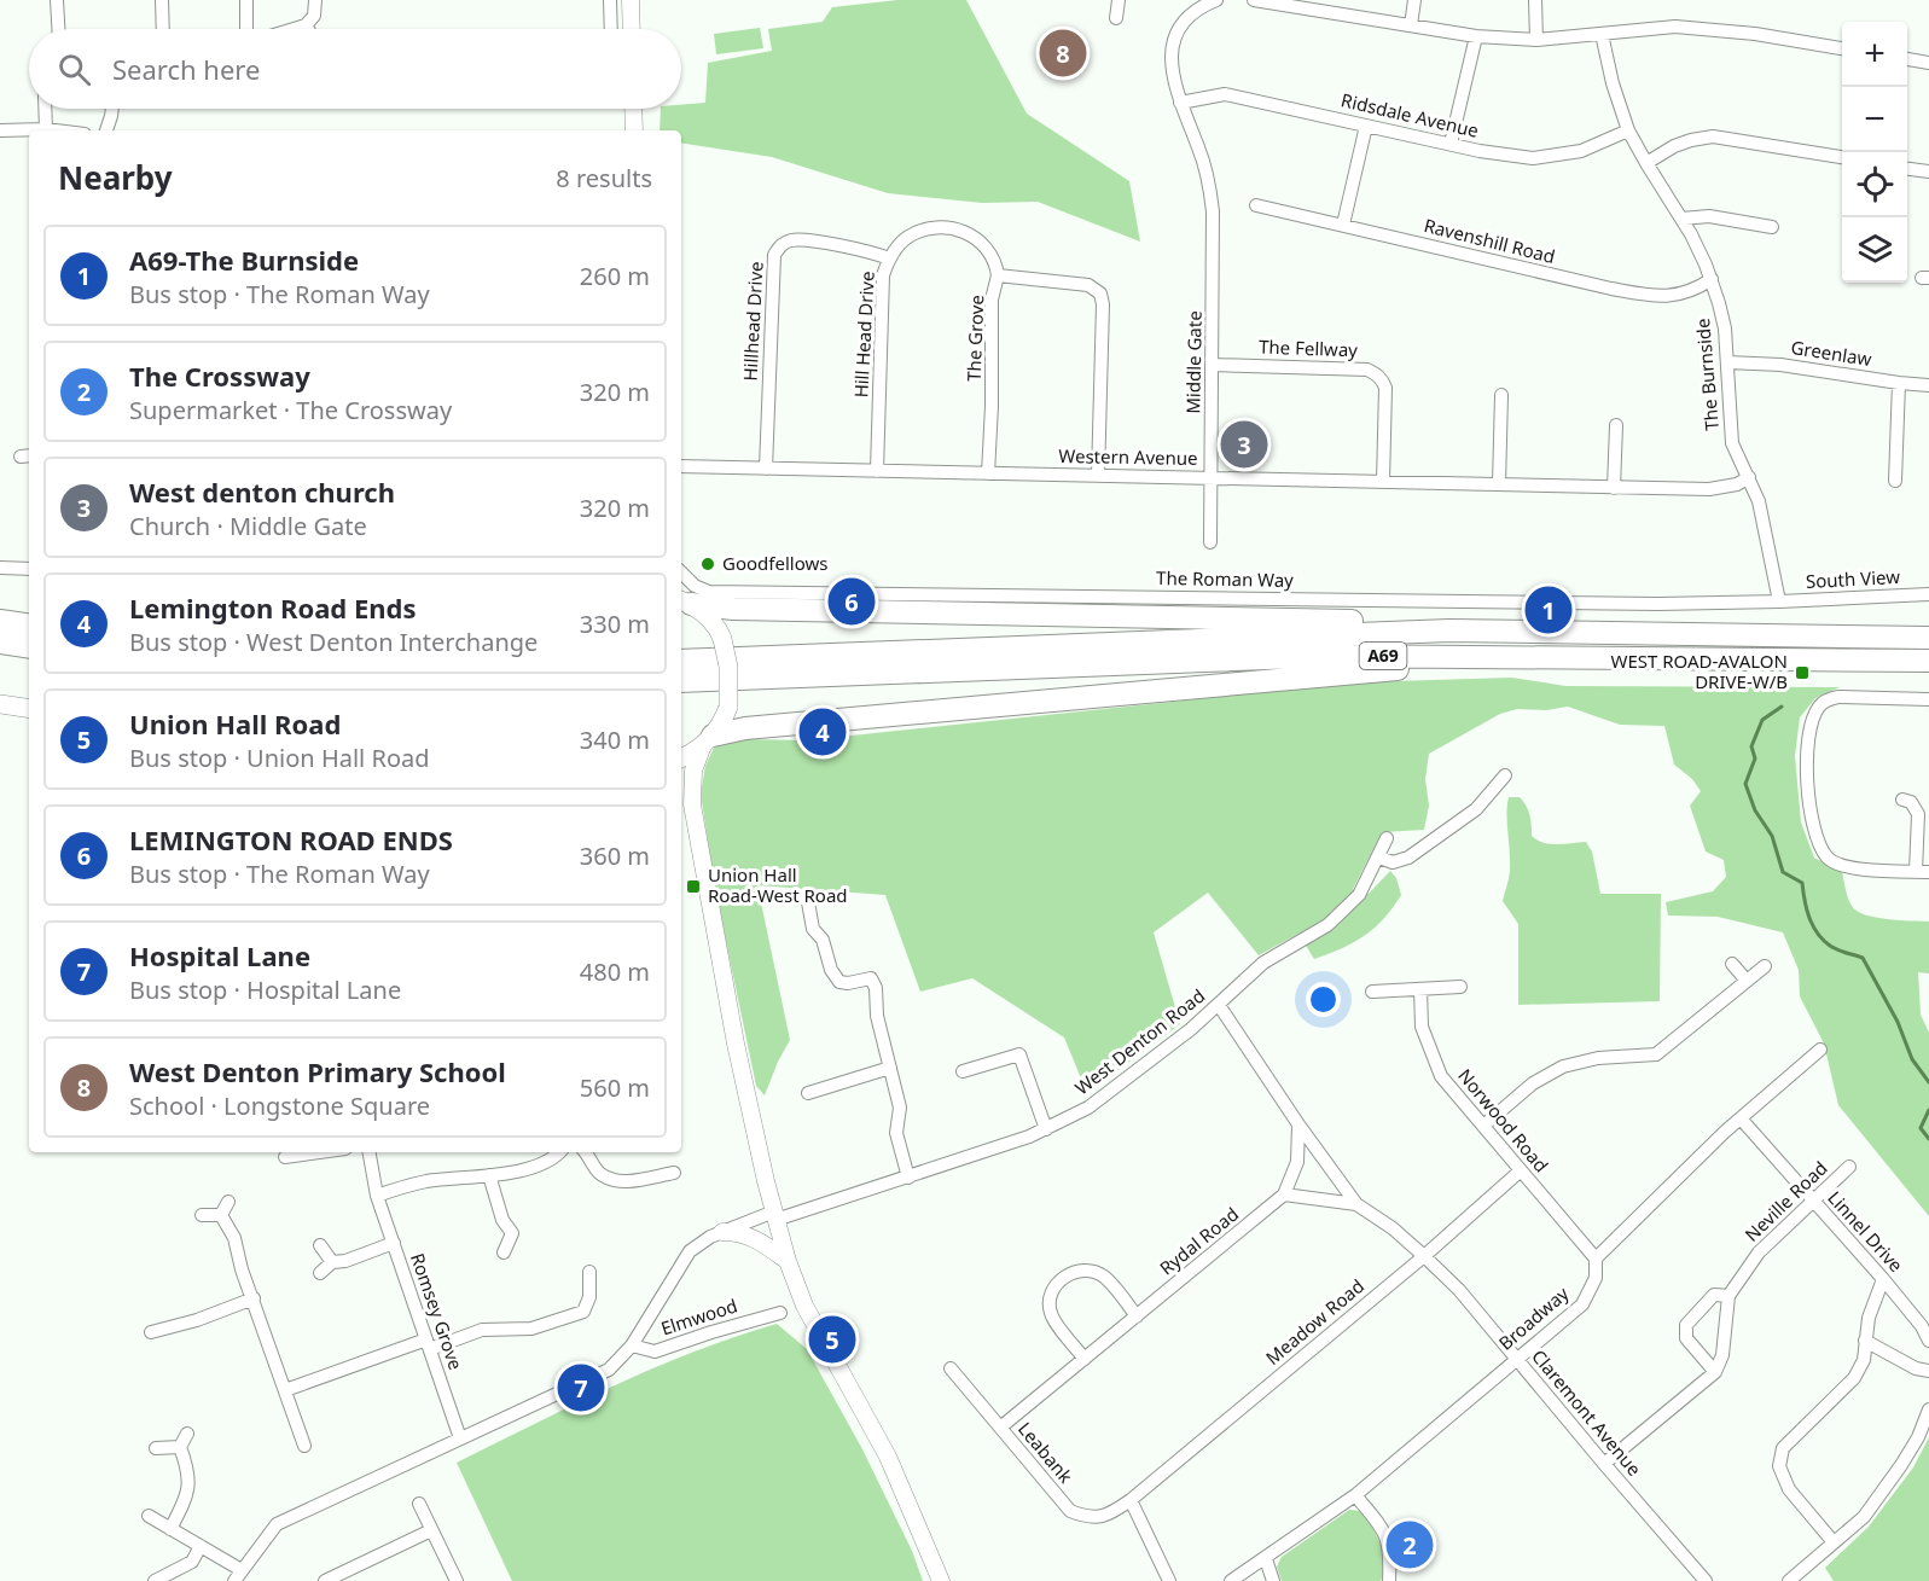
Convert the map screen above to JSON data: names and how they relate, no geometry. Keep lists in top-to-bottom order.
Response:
{
  "streets": {
    "highway": ["A69"],
    "street": [
      "Ridsdale Avenue",
      "Ravenshill Road",
      "Hillhead Drive",
      "Hill Head Drive",
      "The Grove",
      "The Fellway",
      "Greenlaw",
      "Middle Gate",
      "The Burnside",
      "Western Avenue",
      "The Roman Way",
      "South View",
      "West Denton Road",
      "Norwood Road",
      "Neville Road",
      "Linnel Drive",
      "Rydal Road",
      "Romsey Grove",
      "Elmwood",
      "Broadway",
      "Meadow Road",
      "Claremont Avenue",
      "Leabank"
    ]
  },
  "crossings": [
    ["Ridsdale Avenue", "Middle Gate"],
    ["Ridsdale Avenue", "The Burnside"],
    ["Ravenshill Road", "The Burnside"],
    ["Hillhead Drive", "Hill Head Drive"],
    ["Hillhead Drive", "Western Avenue"],
    ["Hill Head Drive", "The Grove"],
    ["Hill Head Drive", "Western Avenue"],
    ["The Grove", "Western Avenue"],
    ["The Fellway", "Middle Gate"],
    ["The Fellway", "Western Avenue"],
    ["Greenlaw", "The Burnside"],
    ["Middle Gate", "Western Avenue"],
    ["The Burnside", "Western Avenue"],
    ["The Burnside", "The Roman Way"],
    ["The Burnside", "South View"],
    ["The Roman Way", "South View"],
    ["West Denton Road", "Romsey Grove"],
    ["West Denton Road", "Elmwood"],
    ["West Denton Road", "Claremont Avenue"],
    ["Norwood Road", "Broadway"],
    ["Norwood Road", "Meadow Road"],
    ["Neville Road", "Linnel Drive"],
    ["Rydal Road", "Leabank"],
    ["Broadway", "Claremont Avenue"],
    ["Meadow Road", "Claremont Avenue"],
    ["Meadow Road", "Leabank"]
  ],
  "places": {
    "other": ["Goodfellows"],
    "transit": ["WEST ROAD-AVALON DRIVE-W/B", "Union Hall Road-West Road"]
  },
  "page": {
    "map_buttons": ["+", "−"],
    "pins": [
      "8",
      "3",
      "6",
      "1",
      "4",
      "5",
      "7",
      "2"
    ],
    "search": "Search here",
    "heading": ["Nearby", "8 results"],
    "list": [
      {
        "mark": "1",
        "name": "A69-The Burnside",
        "note": "Bus stop · The Roman Way",
        "value": "260 m"
      },
      {
        "mark": "2",
        "name": "The Crossway",
        "note": "Supermarket · The Crossway",
        "value": "320 m"
      },
      {
        "mark": "3",
        "name": "West denton church",
        "note": "Church · Middle Gate",
        "value": "320 m"
      },
      {
        "mark": "4",
        "name": "Lemington Road Ends",
        "note": "Bus stop · West Denton Interchange",
        "value": "330 m"
      },
      {
        "mark": "5",
        "name": "Union Hall Road",
        "note": "Bus stop · Union Hall Road",
        "value": "340 m"
      },
      {
        "mark": "6",
        "name": "LEMINGTON ROAD ENDS",
        "note": "Bus stop · The Roman Way",
        "value": "360 m"
      },
      {
        "mark": "7",
        "name": "Hospital Lane",
        "note": "Bus stop · Hospital Lane",
        "value": "480 m"
      },
      {
        "mark": "8",
        "name": "West Denton Primary School",
        "note": "School · Longstone Square",
        "value": "560 m"
      }
    ]
  }
}
